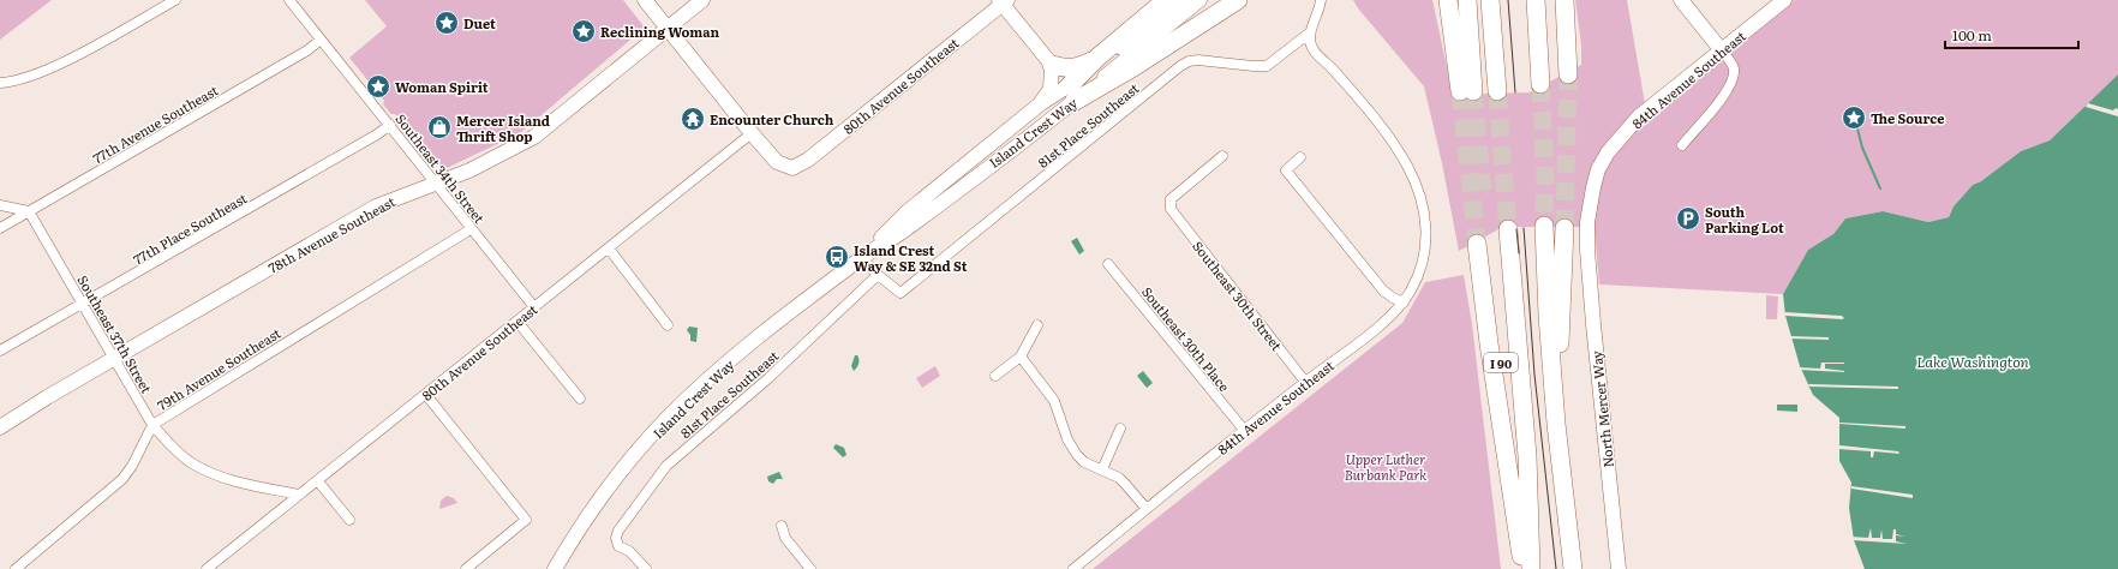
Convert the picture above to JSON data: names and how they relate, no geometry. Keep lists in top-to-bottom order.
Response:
{
  "streets": {
    "street": [
      "84th Avenue Southeast",
      "80th Avenue Southeast",
      "77th Avenue Southeast",
      "81st Place Southeast",
      "Island Crest Way",
      "Southeast 34th Street",
      "77th Place Southeast",
      "78th Avenue Southeast",
      "Southeast 30th Street",
      "Southeast 37th Street",
      "Southeast 30th Place",
      "79th Avenue Southeast",
      "North Mercer Way"
    ]
  },
  "crossings": [
    ["84th Avenue Southeast", "81st Place Southeast"],
    ["84th Avenue Southeast", "Southeast 30th Street"],
    ["84th Avenue Southeast", "Southeast 30th Place"],
    ["84th Avenue Southeast", "North Mercer Way"],
    ["80th Avenue Southeast", "Southeast 34th Street"],
    ["80th Avenue Southeast", "Southeast 37th Street"],
    ["77th Avenue Southeast", "Southeast 34th Street"],
    ["77th Avenue Southeast", "Southeast 37th Street"],
    ["Southeast 34th Street", "77th Place Southeast"],
    ["Southeast 34th Street", "78th Avenue Southeast"],
    ["Southeast 34th Street", "79th Avenue Southeast"],
    ["77th Place Southeast", "Southeast 37th Street"],
    ["78th Avenue Southeast", "Southeast 37th Street"],
    ["Southeast 37th Street", "79th Avenue Southeast"]
  ],
  "water": ["Lake Washington"],
  "parks": ["Upper Luther Burbank Park"],
  "places": {
    "place": [
      "Duet",
      "Reclining Woman",
      "Woman Spirit",
      "The Source"
    ],
    "temple": ["Encounter Church"],
    "shop": ["Mercer Island Thrift Shop"],
    "parking": ["South Parking Lot"],
    "bus stop": ["Island Crest Way & SE 32nd St"]
  },
  "scale_bar": "100 m"
}
